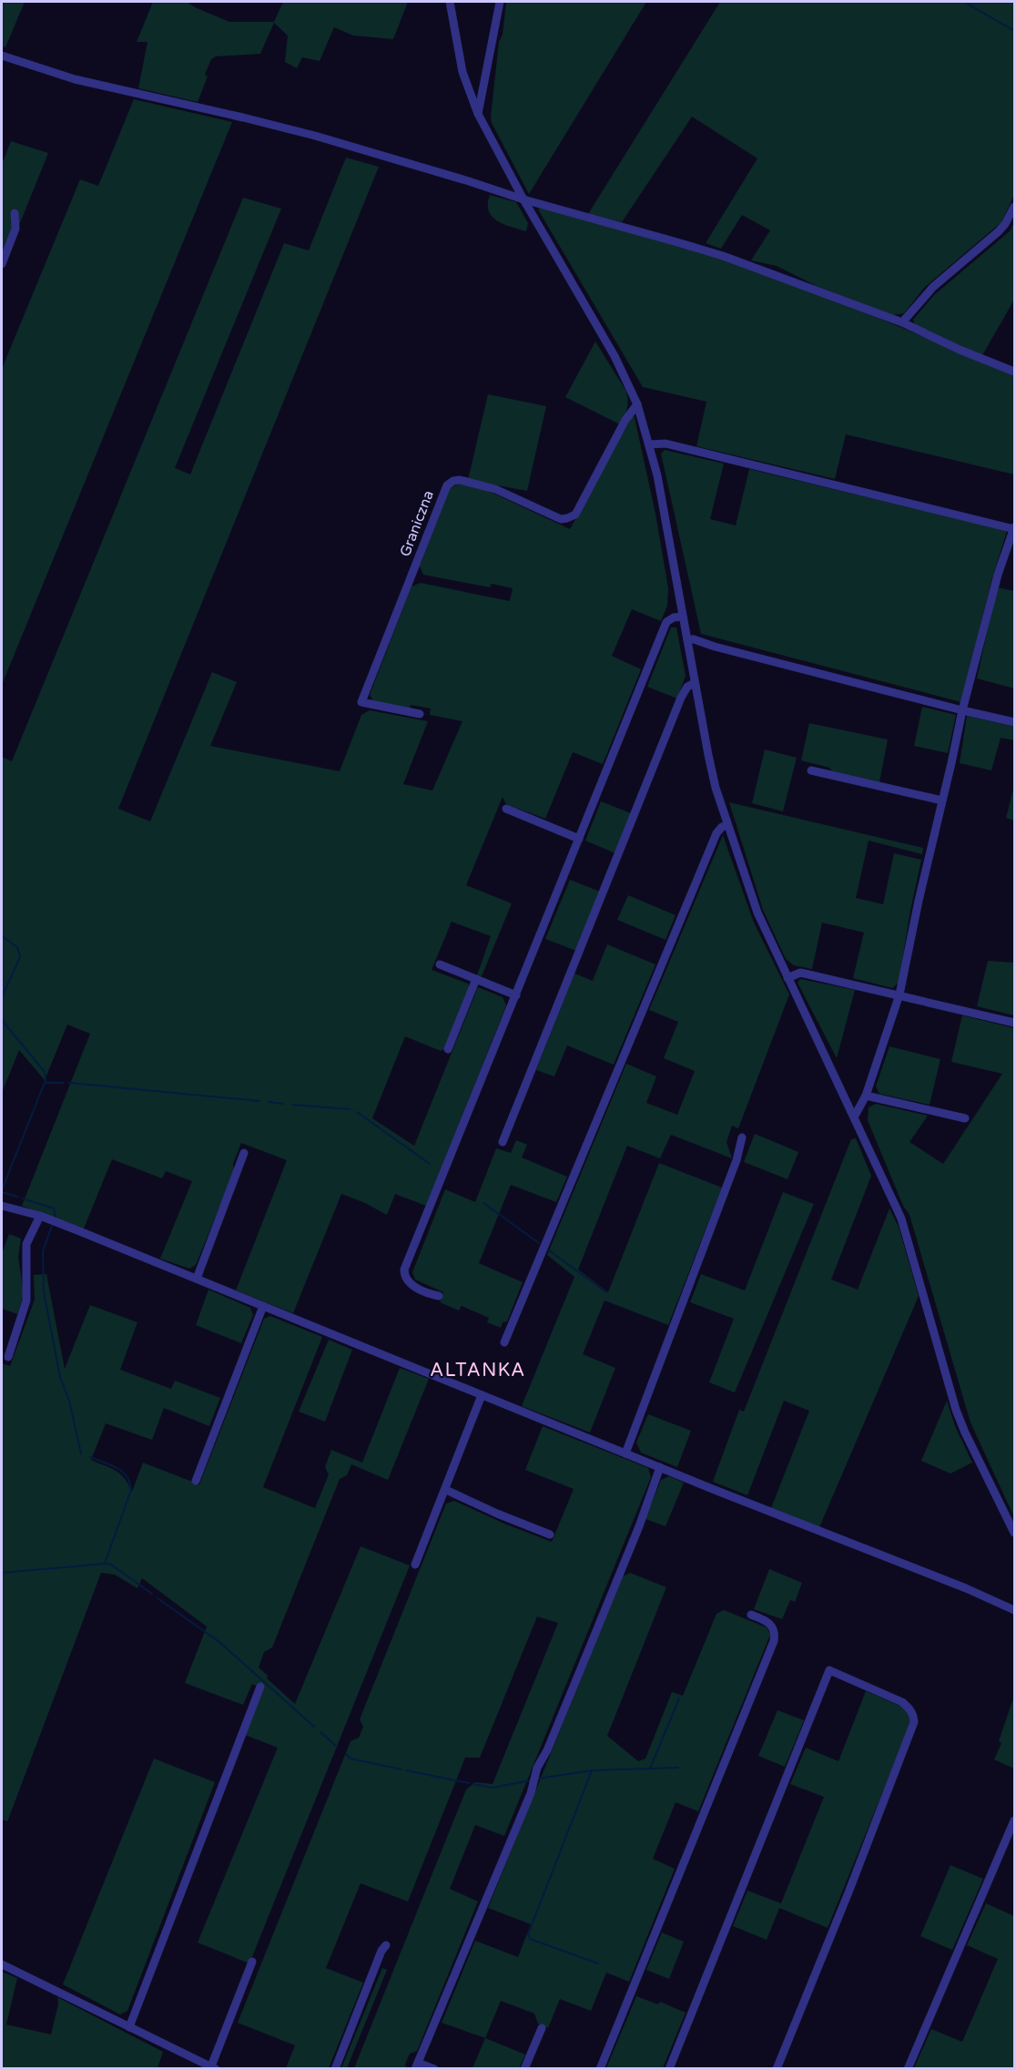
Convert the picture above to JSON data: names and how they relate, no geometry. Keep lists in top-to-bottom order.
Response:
{
  "streets": {
    "street": ["Graniczna"]
  },
  "districts": ["ALTANKA"]
}
